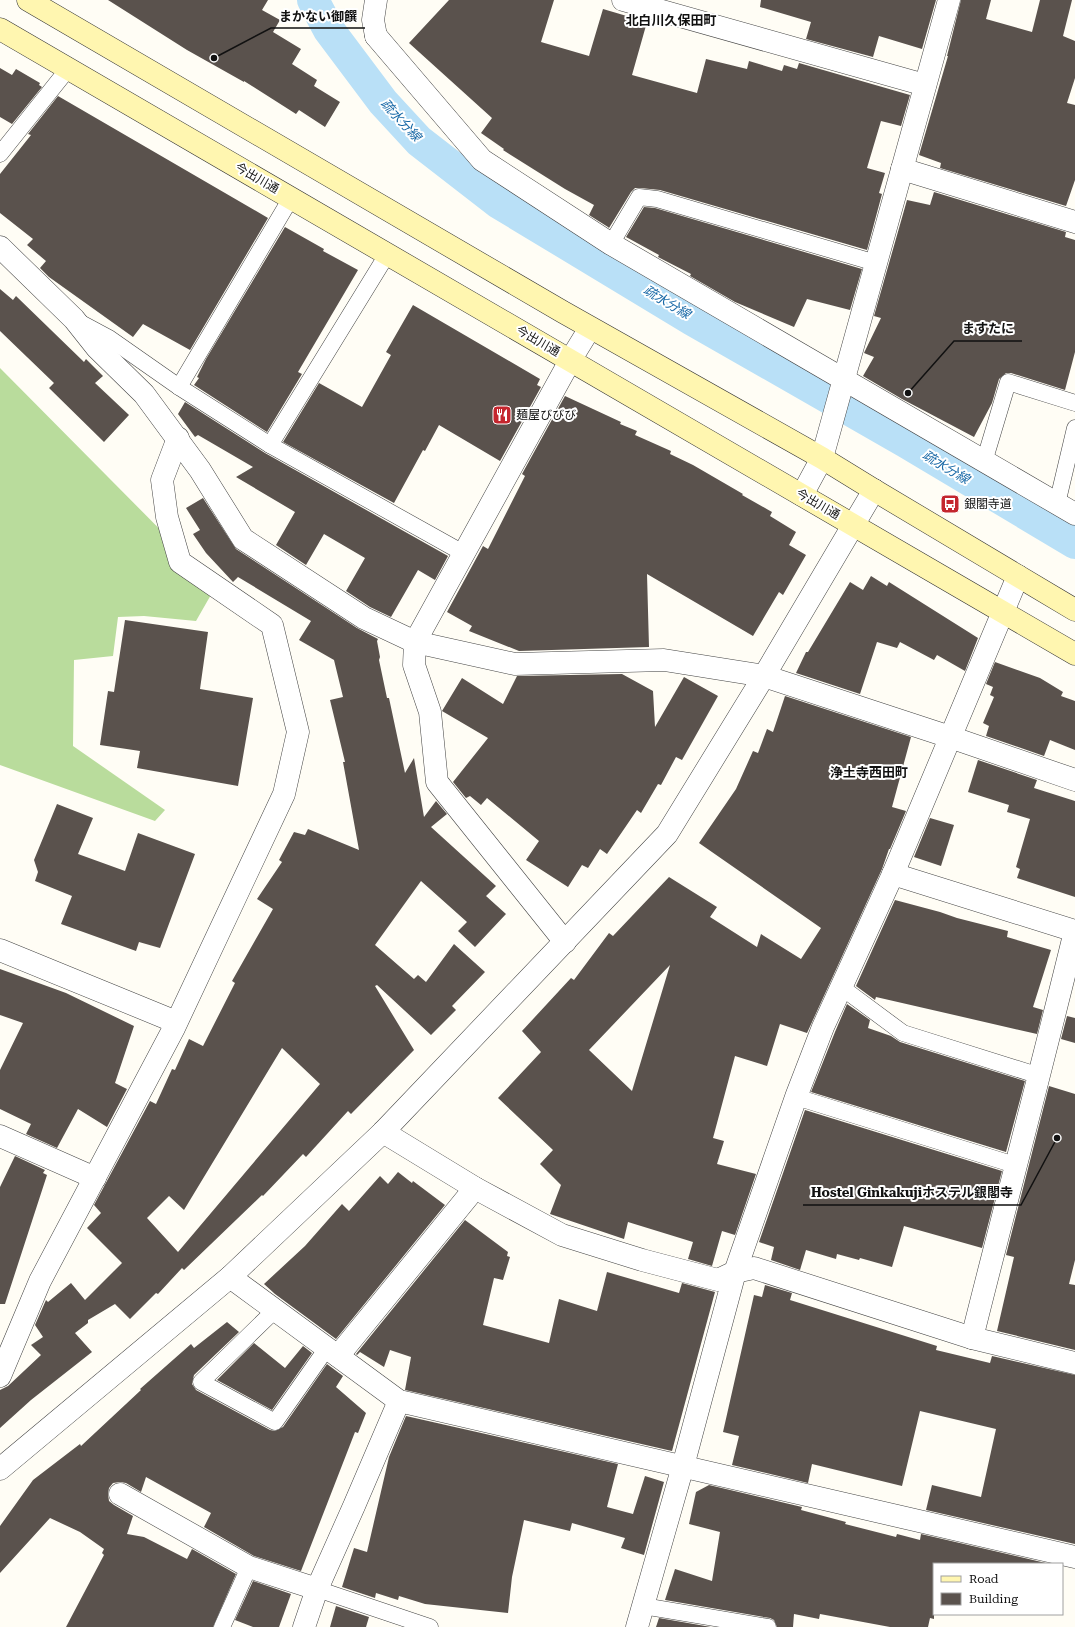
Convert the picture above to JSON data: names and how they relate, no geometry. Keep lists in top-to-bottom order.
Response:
{
  "streets": {
    "main road": ["今出川通"]
  },
  "districts": ["北白川久保田町", "浄土寺西田町"],
  "water": ["疏水分線"],
  "places": {
    "other": ["まかない御饌", "ますたに", "Hostel Ginkakujiホステル銀閣寺"],
    "restaurant": ["麺屋びびび"],
    "bus stop": ["銀閣寺道"]
  },
  "legend": ["Road", "Building"]
}
